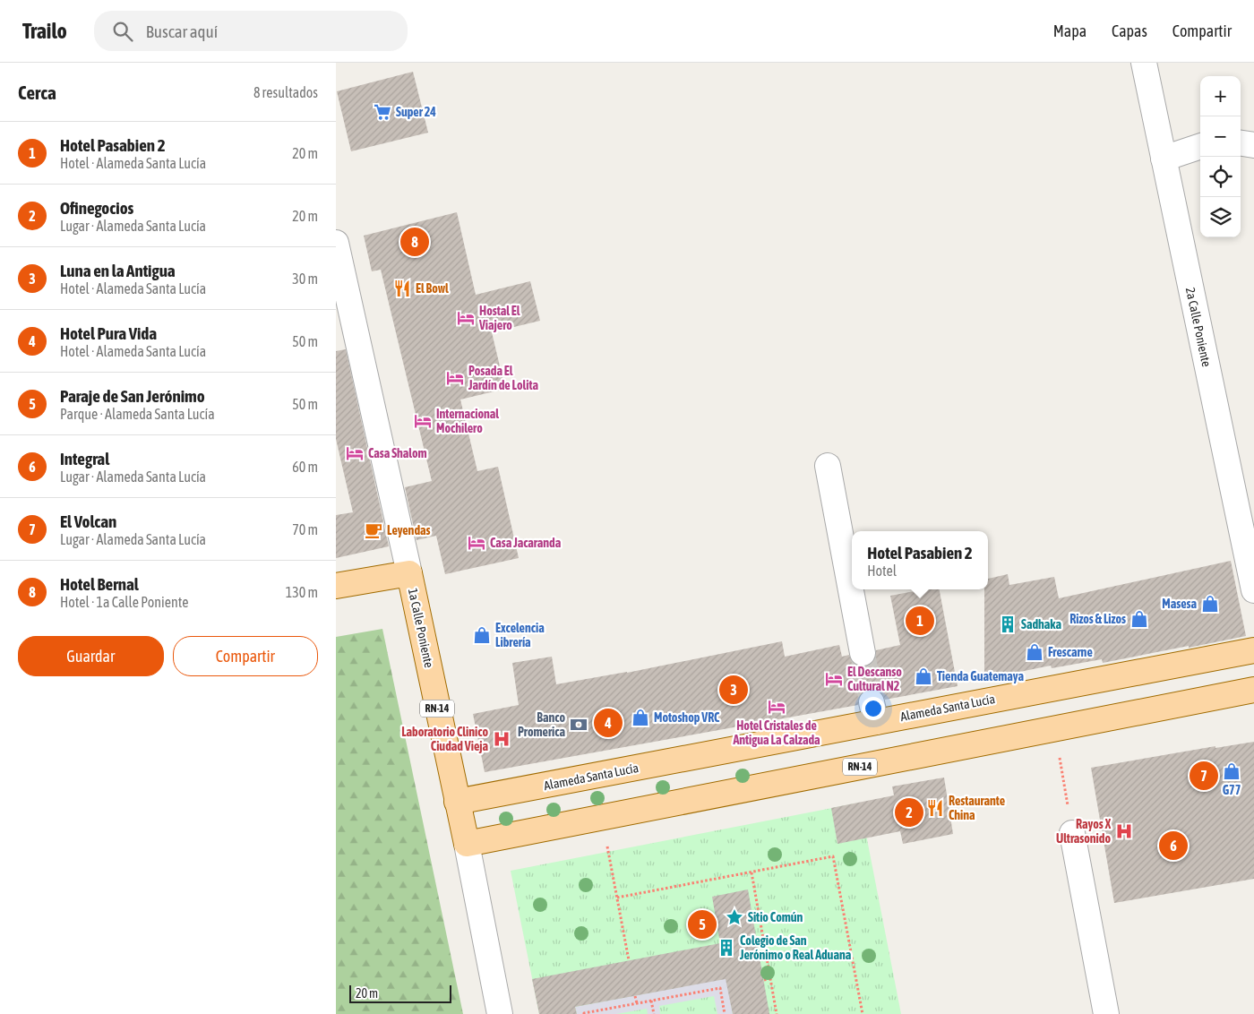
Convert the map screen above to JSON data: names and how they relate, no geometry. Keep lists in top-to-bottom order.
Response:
{
  "streets": {
    "main road": ["1a Calle Poniente", "Alameda Santa Lucía", "RN-14"],
    "street": ["2a Calle Poniente"]
  },
  "crossings": [
    ["1a Calle Poniente", "Alameda Santa Lucía"],
    ["1a Calle Poniente", "RN-14"]
  ],
  "places": {
    "supermarket": ["Super 24"],
    "restaurant": ["El Bowl", "Restaurante China"],
    "hotel": [
      "Hostal El Viajero",
      "Posada El Jardín de Lolita",
      "Internacional Mochilero",
      "Casa Shalom",
      "Casa Jacaranda",
      "El Descanso Cultural N2",
      "Hotel Cristales de Antigua La Calzada"
    ],
    "cafe": ["Leyendas"],
    "shop": [
      "Masesa",
      "Rizos & Lizos",
      "Excelencia Librería",
      "Frescarne",
      "Tienda Guatemaya",
      "Motoshop VRC",
      "G77"
    ],
    "building": ["Sadhaka", "Colegio de San Jerónimo o Real Aduana"],
    "bank": ["Banco Promerica"],
    "hospital": ["Laboratorio Clinico Ciudad Vieja", "Rayos X Ultrasonido"],
    "place": ["Sitio Común"]
  },
  "scale_bar": "20 m",
  "page": {
    "header": "Trailo",
    "search": "Buscar aquí",
    "nav": ["Mapa", "Capas", "Compartir"],
    "heading": ["Cerca", "8 resultados"],
    "map_buttons": ["+", "−"],
    "list": [
      {
        "mark": "1",
        "name": "Hotel Pasabien 2",
        "note": "Hotel · Alameda Santa Lucía",
        "value": "20 m"
      },
      {
        "mark": "2",
        "name": "Ofinegocios",
        "note": "Lugar · Alameda Santa Lucía",
        "value": "20 m"
      },
      {
        "mark": "3",
        "name": "Luna en la Antigua",
        "note": "Hotel · Alameda Santa Lucía",
        "value": "30 m"
      },
      {
        "mark": "4",
        "name": "Hotel Pura Vida",
        "note": "Hotel · Alameda Santa Lucía",
        "value": "50 m"
      },
      {
        "mark": "5",
        "name": "Paraje de San Jerónimo",
        "note": "Parque · Alameda Santa Lucía",
        "value": "50 m"
      },
      {
        "mark": "6",
        "name": "Integral",
        "note": "Lugar · Alameda Santa Lucía",
        "value": "60 m"
      },
      {
        "mark": "7",
        "name": "El Volcan",
        "note": "Lugar · Alameda Santa Lucía",
        "value": "70 m"
      },
      {
        "mark": "8",
        "name": "Hotel Bernal",
        "note": "Hotel · 1a Calle Poniente",
        "value": "130 m"
      }
    ],
    "pins": [
      "8",
      "1",
      "3",
      "4",
      "7",
      "2",
      "6",
      "5"
    ],
    "popup": ["Hotel Pasabien 2", "Hotel"],
    "buttons": ["Guardar", "Compartir"],
    "scale": "20 m"
  }
}
